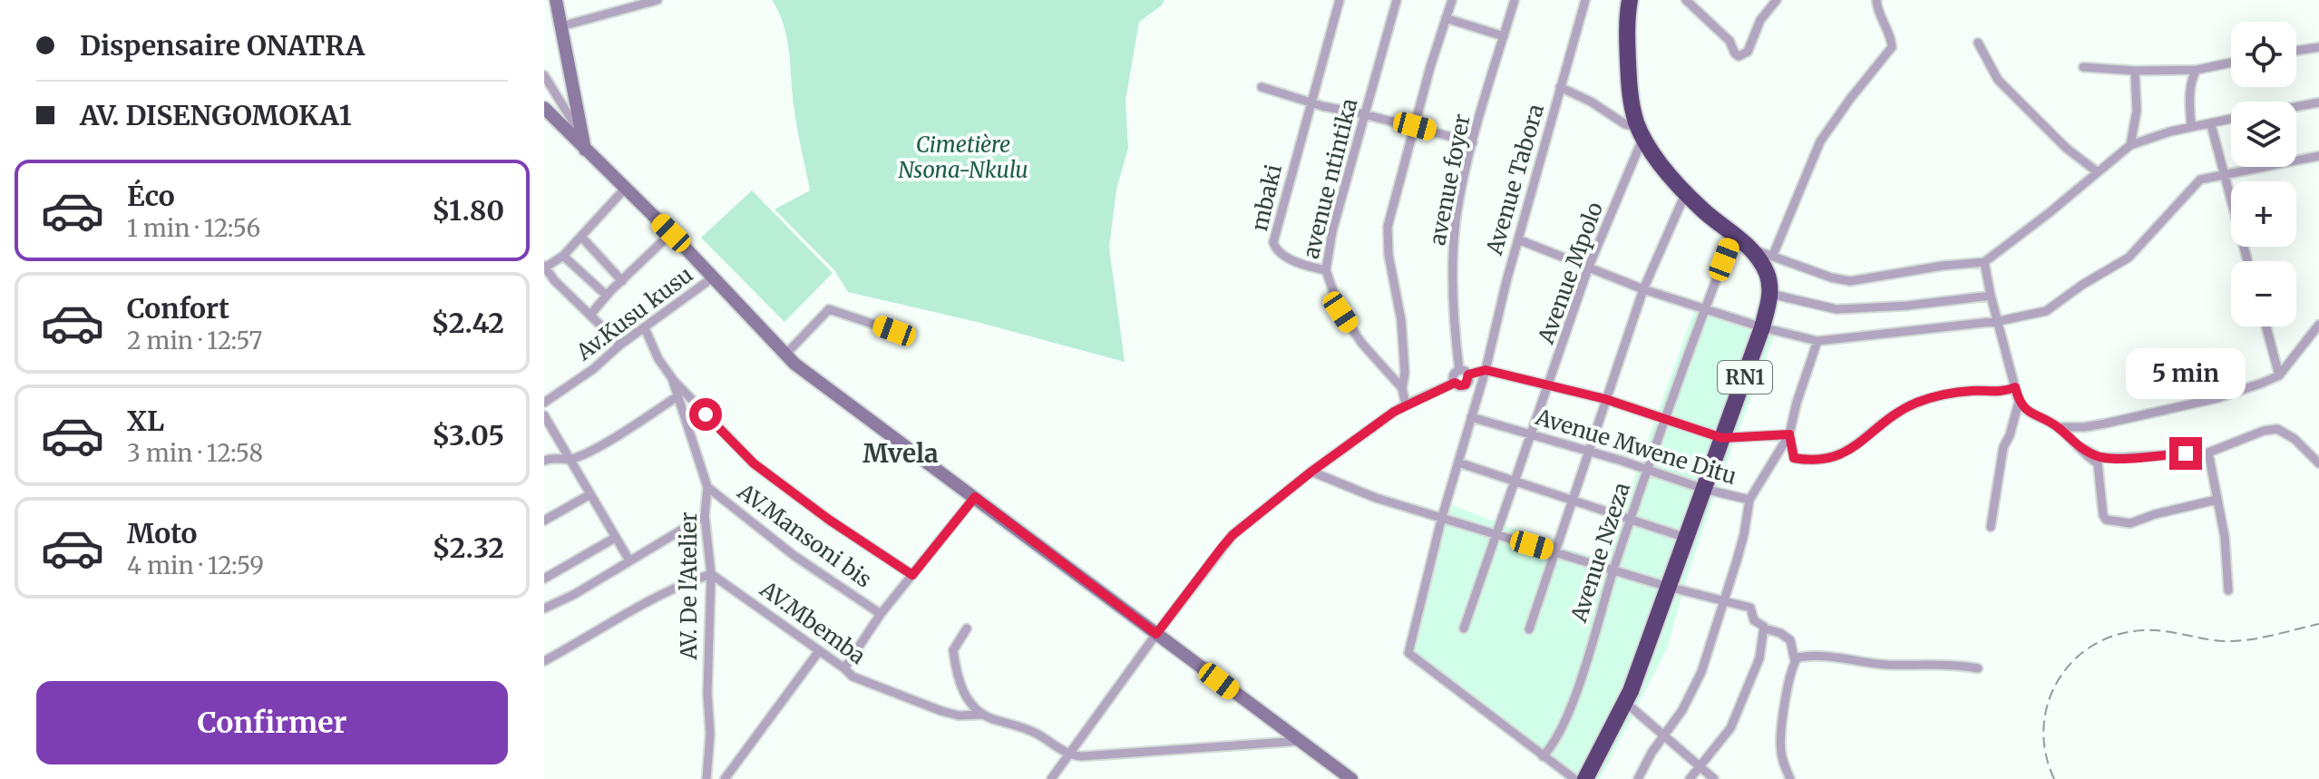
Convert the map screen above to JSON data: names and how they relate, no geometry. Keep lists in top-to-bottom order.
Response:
{
  "streets": {
    "highway": ["RN1"],
    "street": [
      "avenue ntintika",
      "avenue foyer",
      "Avenue Tabora",
      "mbaki",
      "Avenue Mpolo",
      "Av.Kusu kusu",
      "Avenue Mwene Ditu",
      "AV.Mansoni bis",
      "Avenue Nzeza",
      "AV. De l'Atelier",
      "AV.Mbemba"
    ]
  },
  "crossings": [
    ["avenue ntintika", "mbaki"],
    ["Avenue Tabora", "Avenue Mwene Ditu"],
    ["Avenue Tabora", "Avenue Nzeza"],
    ["Avenue Mpolo", "Avenue Mwene Ditu"],
    ["RN1", "Avenue Mwene Ditu"],
    ["Avenue Mwene Ditu", "Avenue Nzeza"],
    ["AV.Mansoni bis", "AV. De l'Atelier"],
    ["AV. De l'Atelier", "AV.Mbemba"]
  ],
  "districts": ["Mvela"],
  "parks": ["Cimetière Nsona-Nkulu"],
  "page": {
    "banner": ["Dispensaire ONATRA", "AV. DISENGOMOKA1"],
    "map_buttons": ["+", "−"],
    "list": [
      {
        "name": "Éco",
        "note": "1 min · 12:56",
        "value": "$1.80"
      },
      {
        "name": "Confort",
        "note": "2 min · 12:57",
        "value": "$2.42"
      },
      {
        "name": "XL",
        "note": "3 min · 12:58",
        "value": "$3.05"
      },
      {
        "name": "Moto",
        "note": "4 min · 12:59",
        "value": "$2.32"
      }
    ],
    "bubble": "5 min",
    "buttons": "Confirmer"
  }
}
